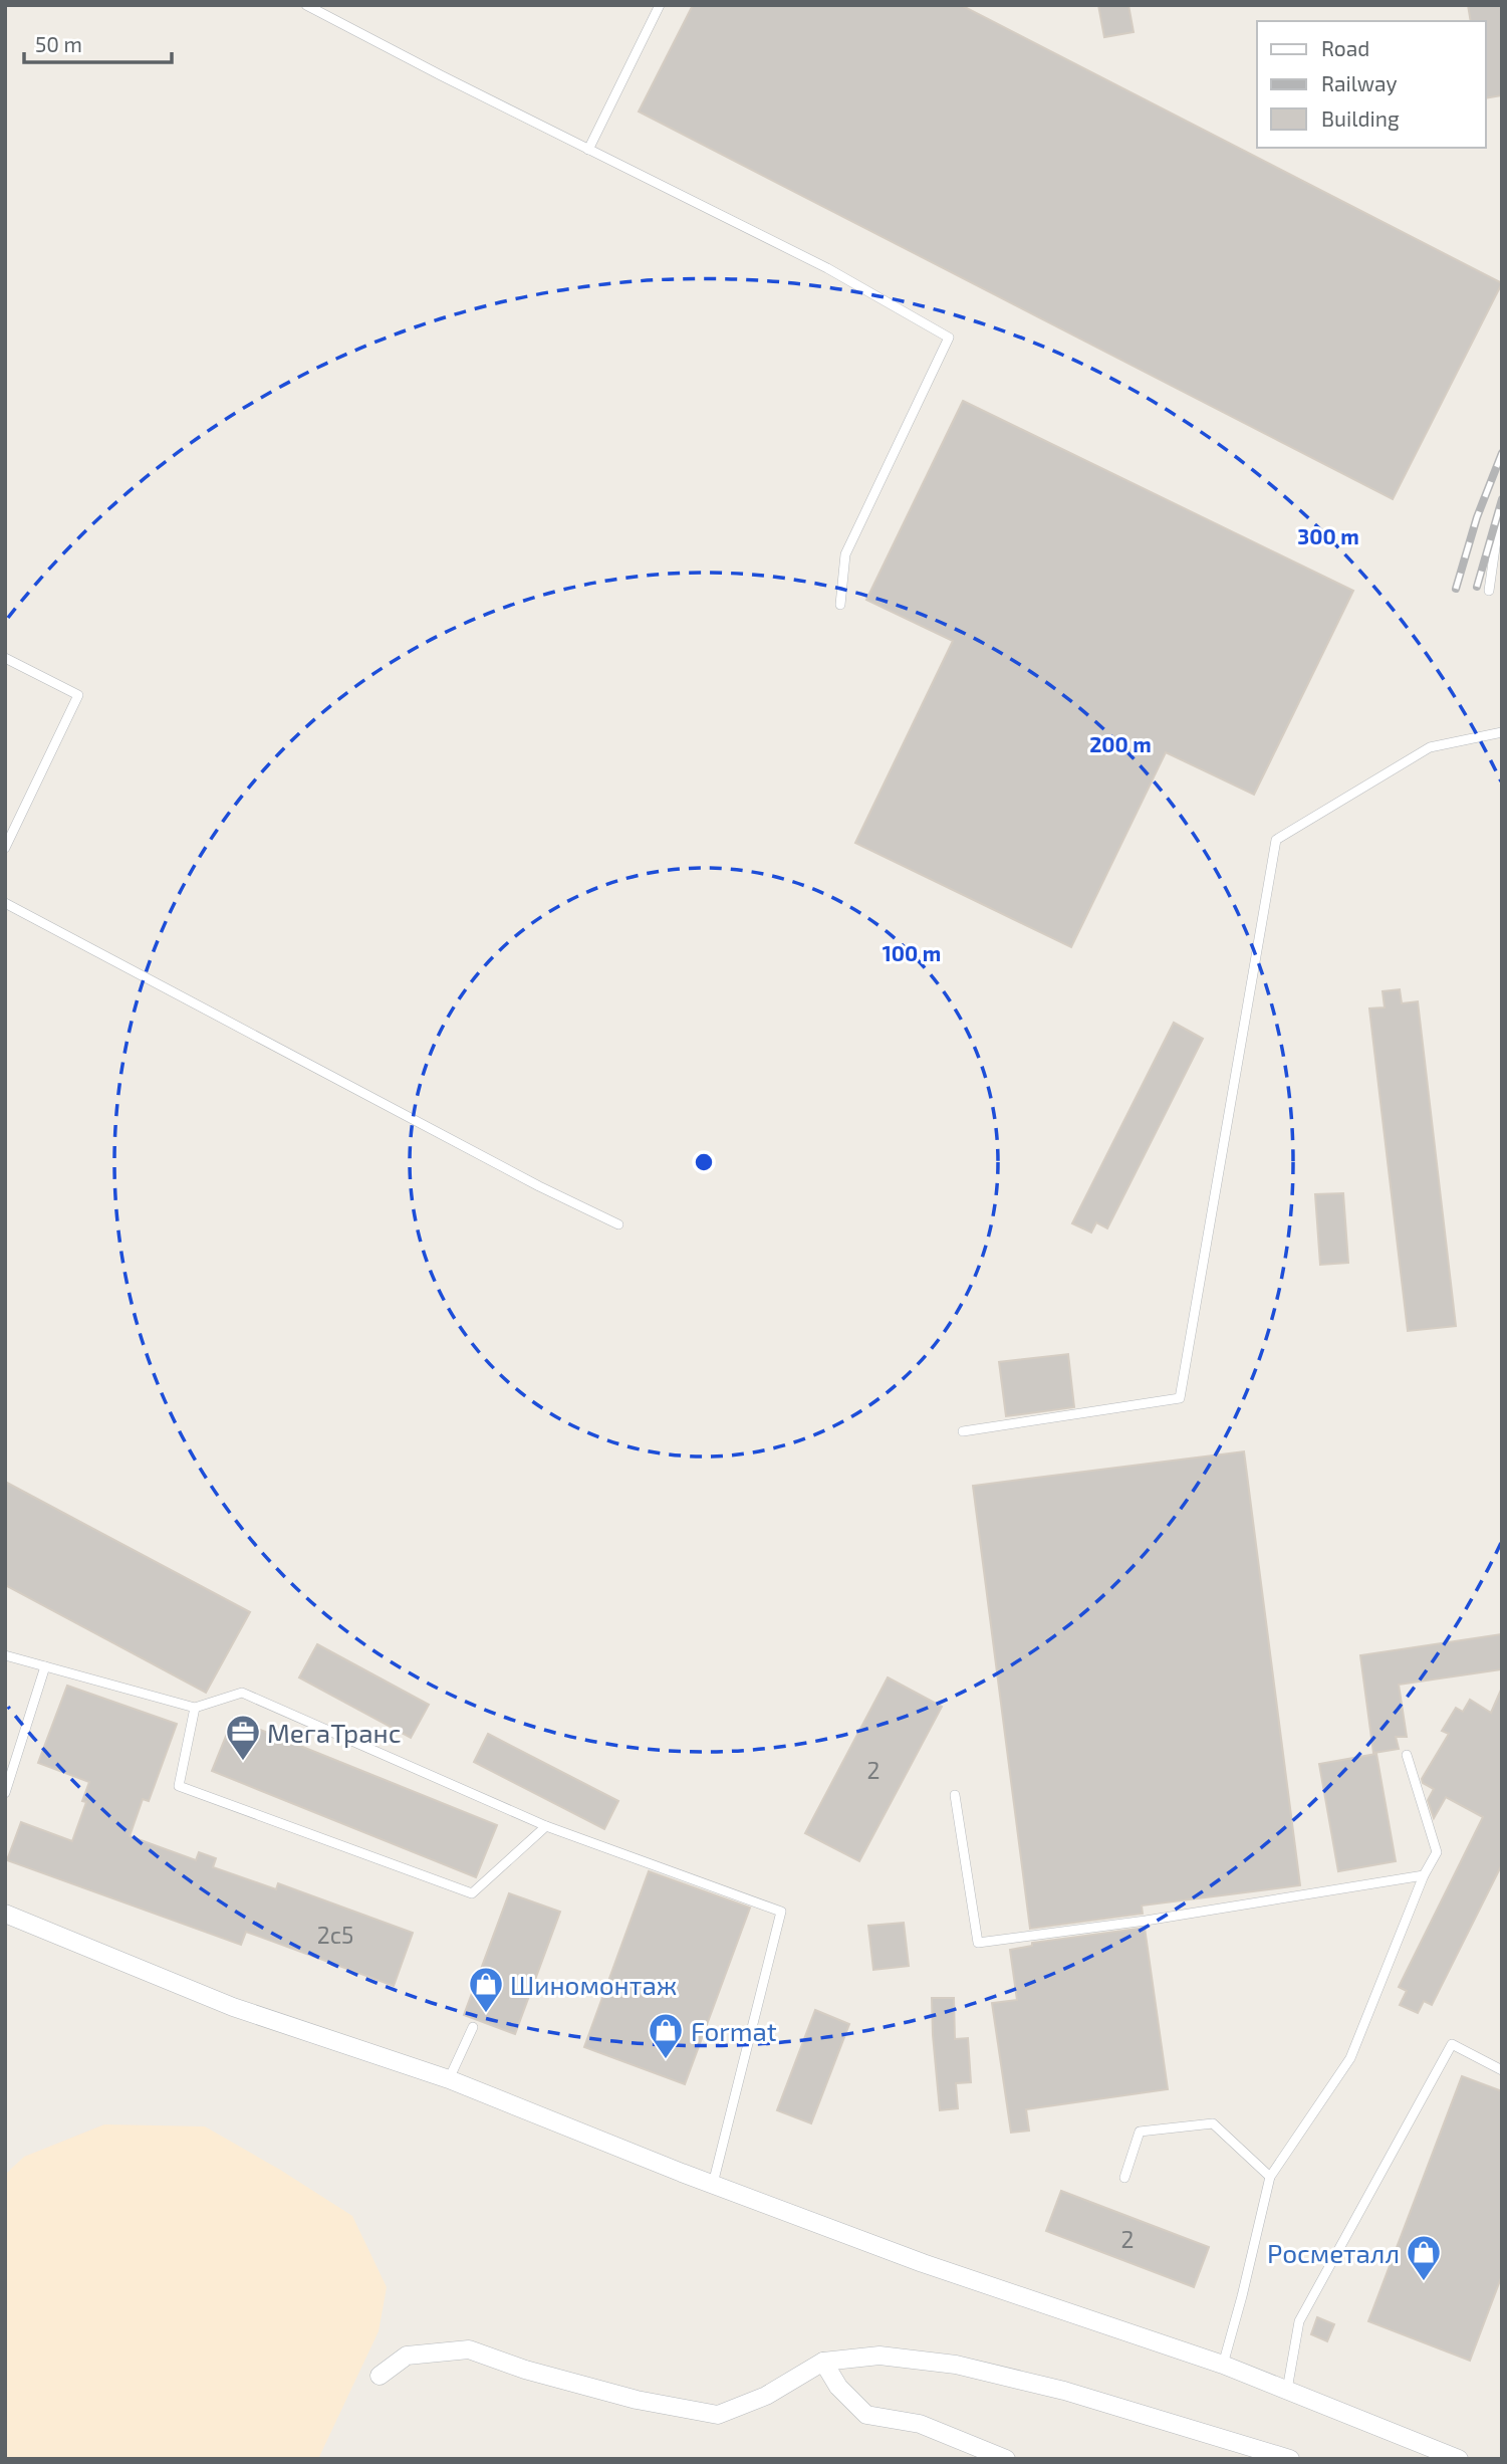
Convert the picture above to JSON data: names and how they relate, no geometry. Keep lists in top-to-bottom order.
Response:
{
  "places": {
    "office": ["МегаТранс"],
    "shop": ["Шиномонтаж", "Format", "Росметалл"]
  },
  "house_numbers": ["2", "2с5", "2"],
  "legend": ["Road", "Railway", "Building"],
  "scale_bar": "50 m",
  "rings": ["300 m", "200 m", "100 m"]
}
